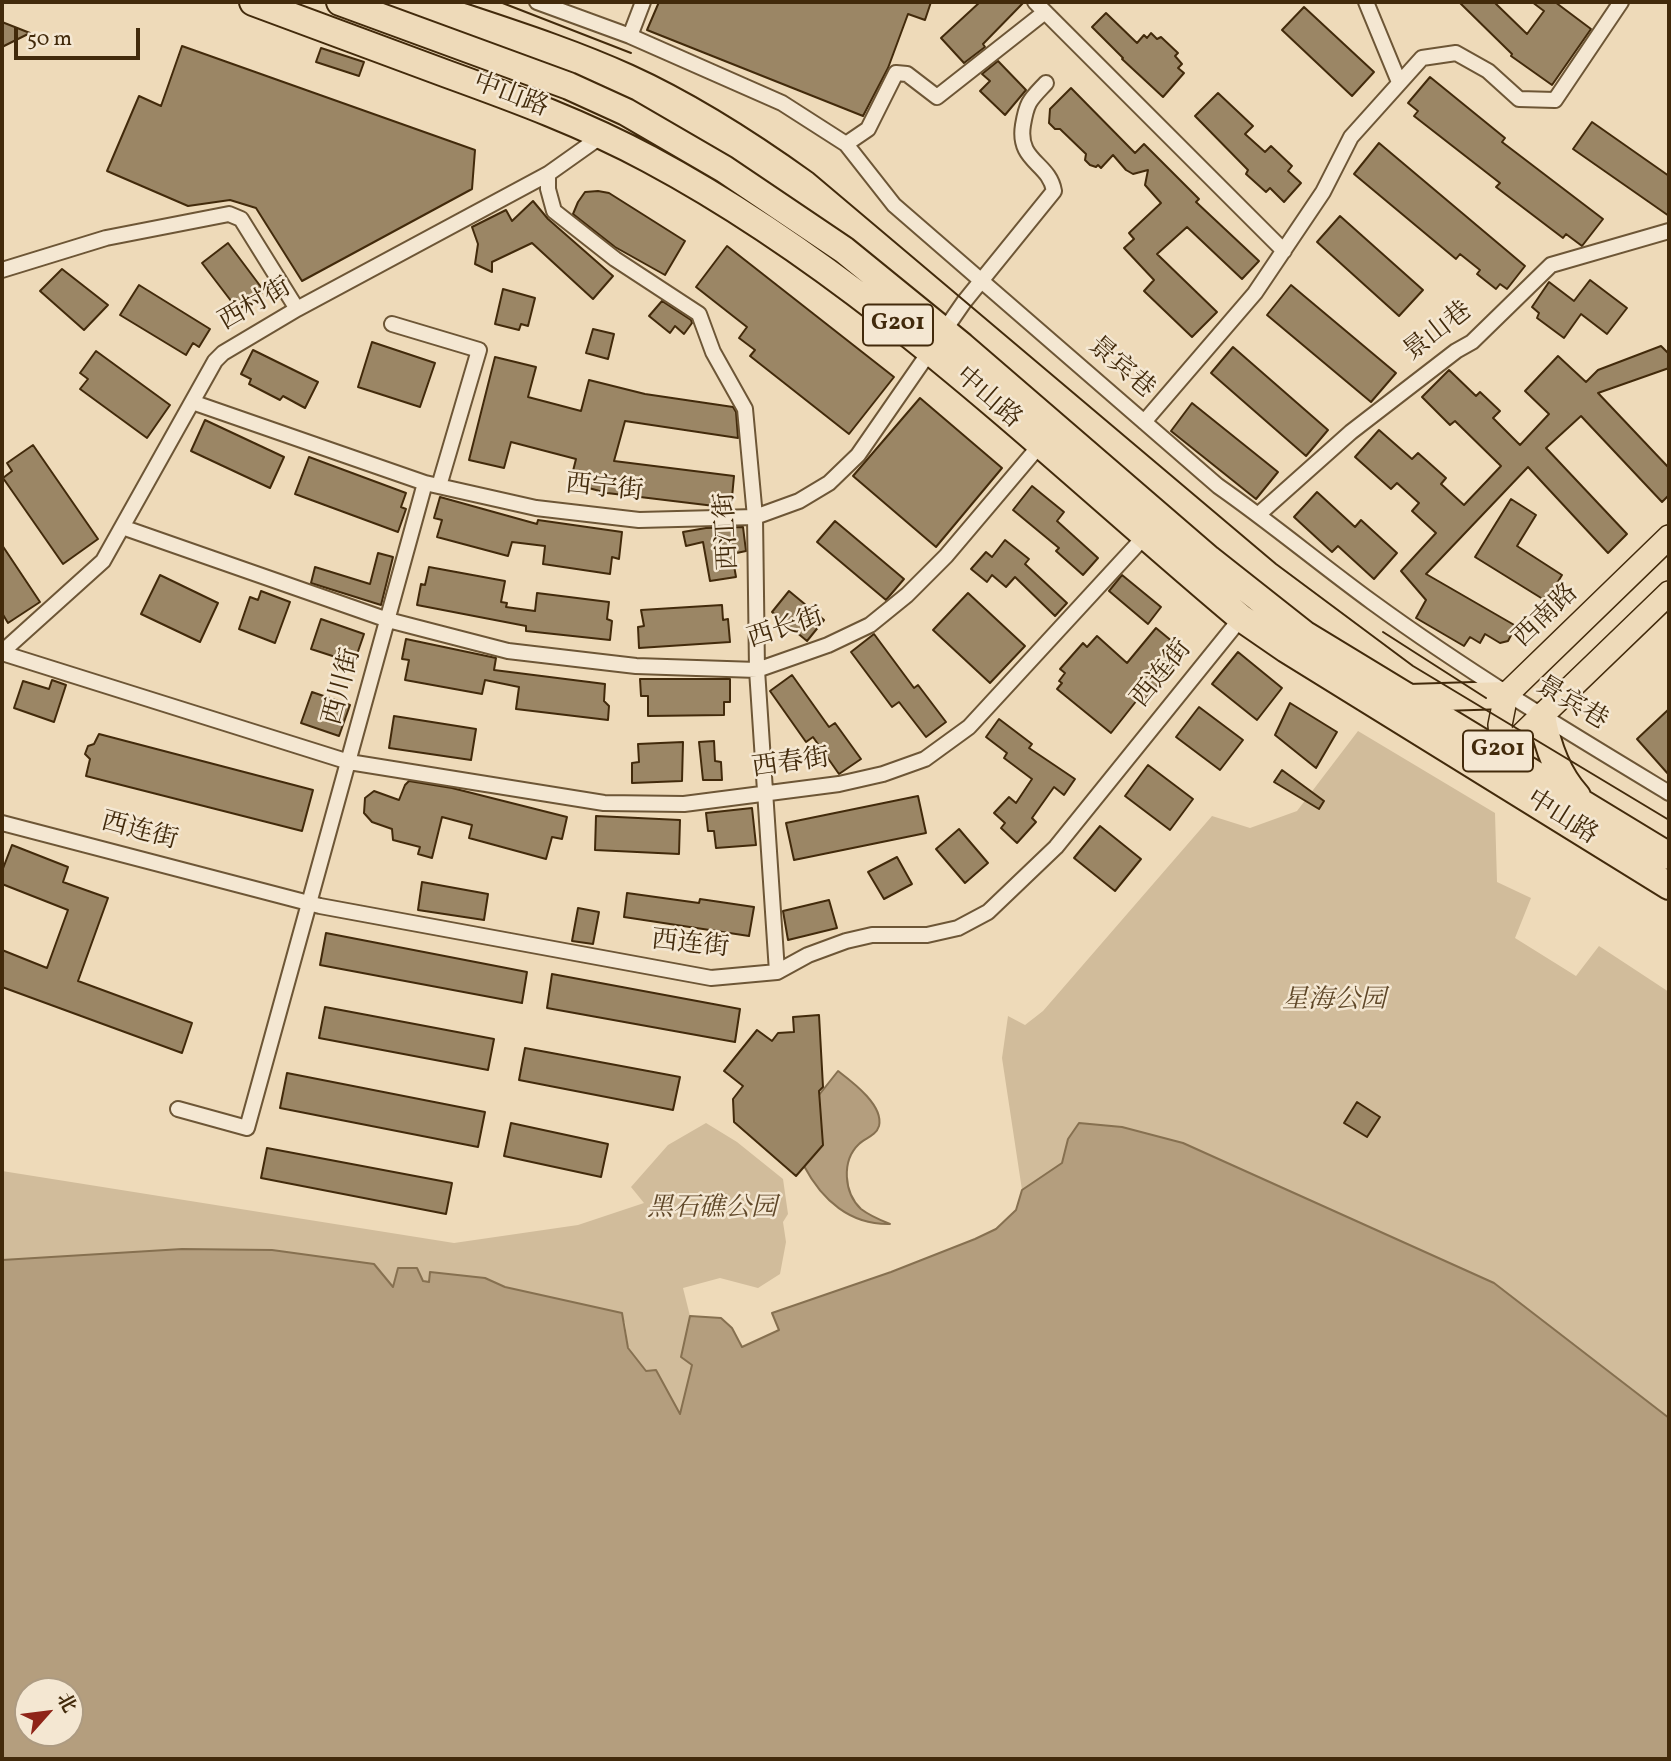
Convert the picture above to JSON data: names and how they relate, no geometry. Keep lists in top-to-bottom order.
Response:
{
  "streets": {
    "highway": ["中山路", "G201"],
    "main road": ["西南路"],
    "street": [
      "西村街",
      "景山巷",
      "景宾巷",
      "西宁街",
      "西江街",
      "西长街",
      "西连街",
      "西川街",
      "西春街"
    ]
  },
  "crossings": [
    ["中山路", "西村街"],
    ["中山路", "西宁街"],
    ["中山路", "西长街"],
    ["中山路", "西连街"],
    ["中山路", "西春街"],
    ["西村街", "西宁街"],
    ["西村街", "西江街"],
    ["西村街", "西长街"],
    ["西村街", "西春街"],
    ["景山巷", "景宾巷"],
    ["景宾巷", "西宁街"],
    ["景宾巷", "西南路"],
    ["西宁街", "西江街"],
    ["西宁街", "西川街"],
    ["西江街", "西长街"],
    ["西江街", "西连街"],
    ["西江街", "西春街"],
    ["西长街", "西川街"],
    ["西连街", "西川街"],
    ["西川街", "西春街"]
  ],
  "parks": ["星海公园", "黑石礁公园"],
  "scale_bar": "50 m",
  "north": "top right"
}
